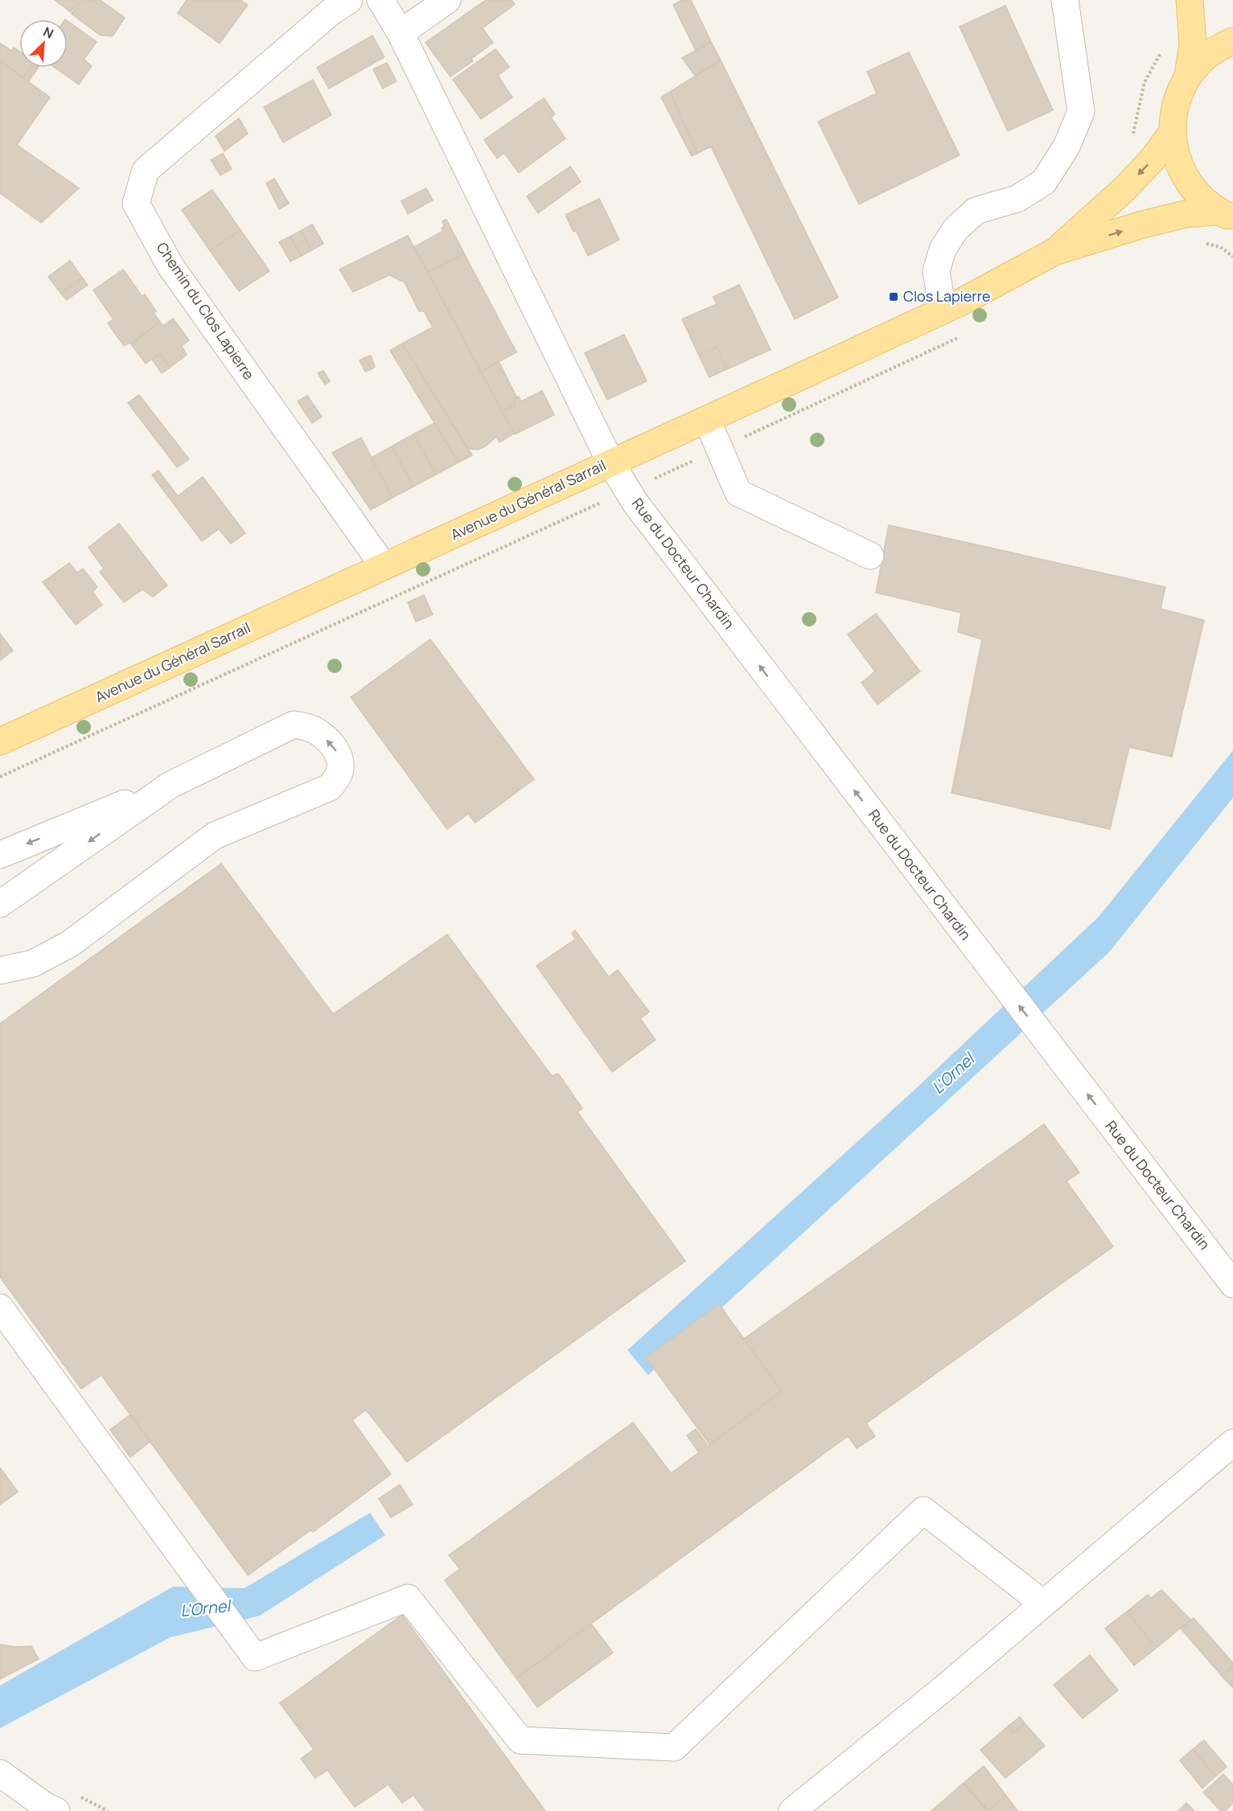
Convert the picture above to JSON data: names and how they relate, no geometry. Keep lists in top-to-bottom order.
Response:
{
  "streets": {
    "main road": ["Avenue du Général Sarrail"],
    "street": ["Chemin du Clos Lapierre", "Rue du Docteur Chardin"]
  },
  "crossings": [
    ["Chemin du Clos Lapierre", "Avenue du Général Sarrail"],
    ["Avenue du Général Sarrail", "Rue du Docteur Chardin"]
  ],
  "one_way": ["Rue du Docteur Chardin"],
  "water": ["L'Ornel"],
  "places": {
    "transit": ["Clos Lapierre"]
  },
  "north": "top right"
}
